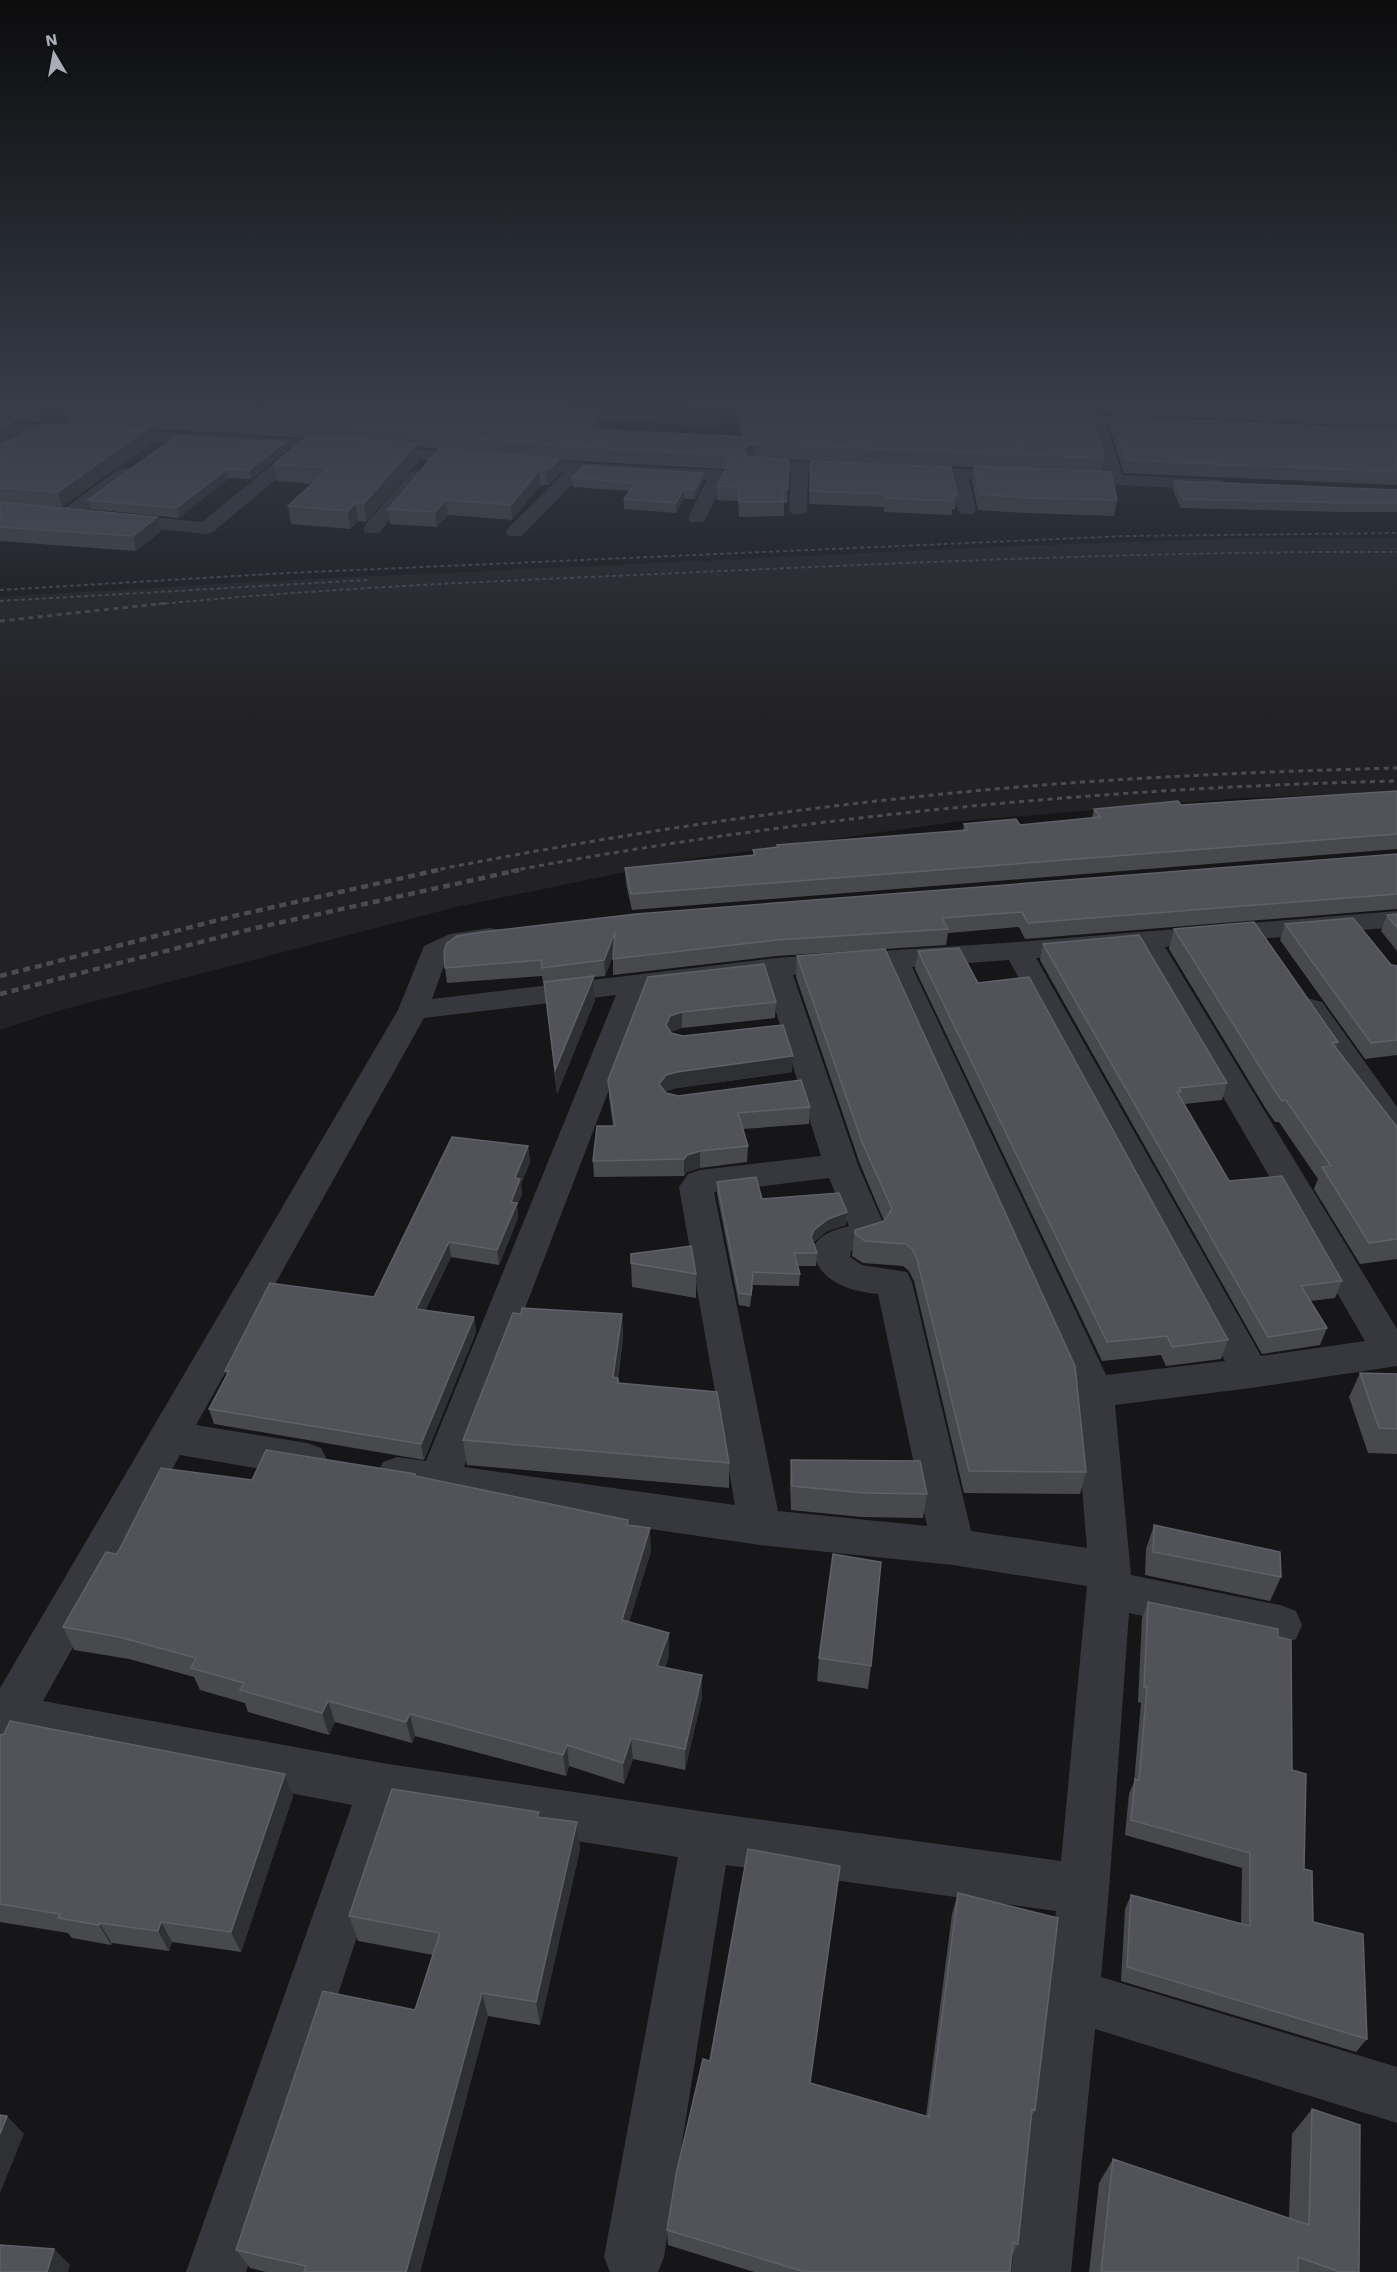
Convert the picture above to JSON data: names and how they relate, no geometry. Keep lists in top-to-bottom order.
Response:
{
  "north": "top"
}
